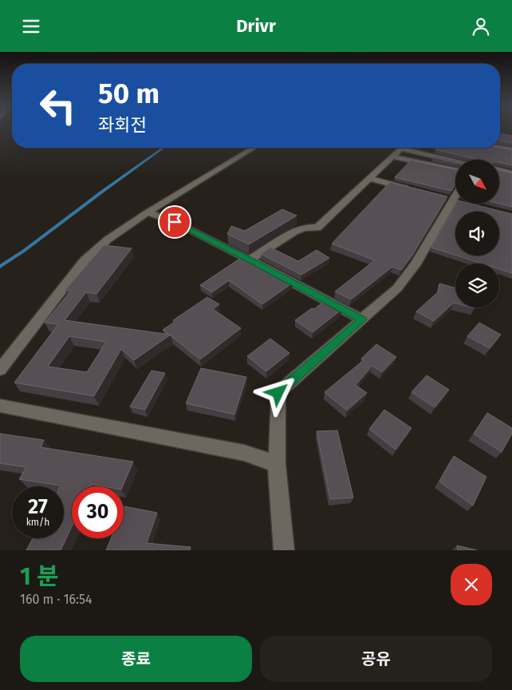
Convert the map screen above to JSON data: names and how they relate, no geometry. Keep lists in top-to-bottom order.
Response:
{
  "north": "bottom right",
  "page": {
    "header": "Drivr",
    "turn": ["50 m", "좌회전"],
    "speed": "27 km/h",
    "limit": "30",
    "heading": ["1 분", "160 m · 16:54"],
    "buttons": ["종료", "공유"]
  }
}
